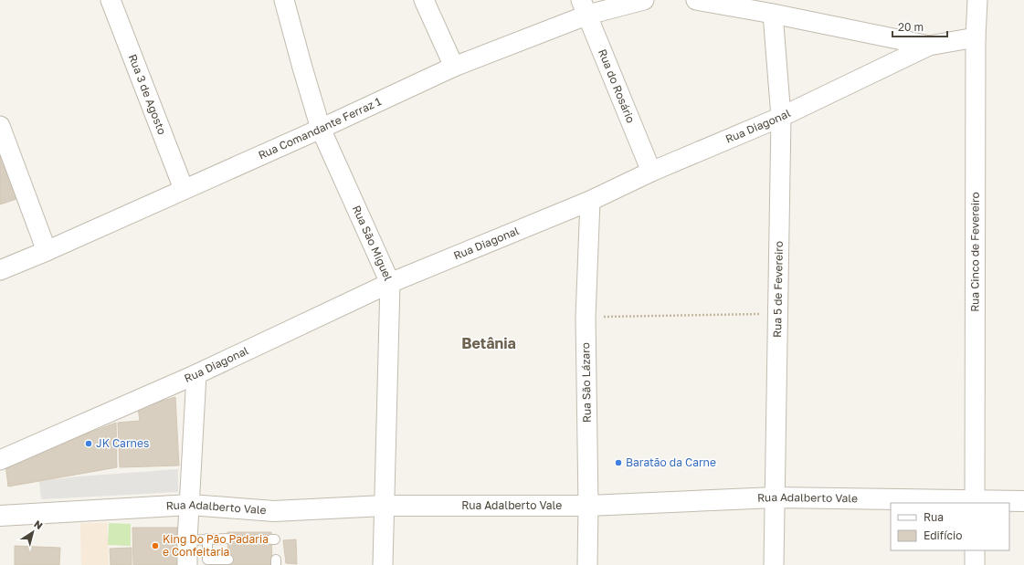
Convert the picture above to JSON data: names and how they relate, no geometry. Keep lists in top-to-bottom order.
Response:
{
  "streets": {
    "street": [
      "Rua do Rosário",
      "Rua 3 de Agosto",
      "Rua Diagonal",
      "Rua Comandante Ferraz 1",
      "Rua São Miguel",
      "Rua Cinco de Fevereiro",
      "Rua 5 de Fevereiro",
      "Rua São Lázaro",
      "Rua Adalberto Vale"
    ]
  },
  "crossings": [
    ["Rua do Rosário", "Rua Diagonal"],
    ["Rua do Rosário", "Rua Comandante Ferraz 1"],
    ["Rua 3 de Agosto", "Rua Comandante Ferraz 1"],
    ["Rua Diagonal", "Rua São Miguel"],
    ["Rua Diagonal", "Rua Cinco de Fevereiro"],
    ["Rua Diagonal", "Rua 5 de Fevereiro"],
    ["Rua Diagonal", "Rua São Lázaro"],
    ["Rua Comandante Ferraz 1", "Rua São Miguel"],
    ["Rua São Miguel", "Rua Adalberto Vale"],
    ["Rua Cinco de Fevereiro", "Rua Adalberto Vale"],
    ["Rua 5 de Fevereiro", "Rua Adalberto Vale"],
    ["Rua São Lázaro", "Rua Adalberto Vale"]
  ],
  "districts": ["Betânia"],
  "places": ["JK Carnes", "Baratão da Carne", "King Do Pão Padaria e Confeitaria"],
  "legend": ["Rua", "Edifício"],
  "scale_bar": "20 m",
  "north": "top right"
}
